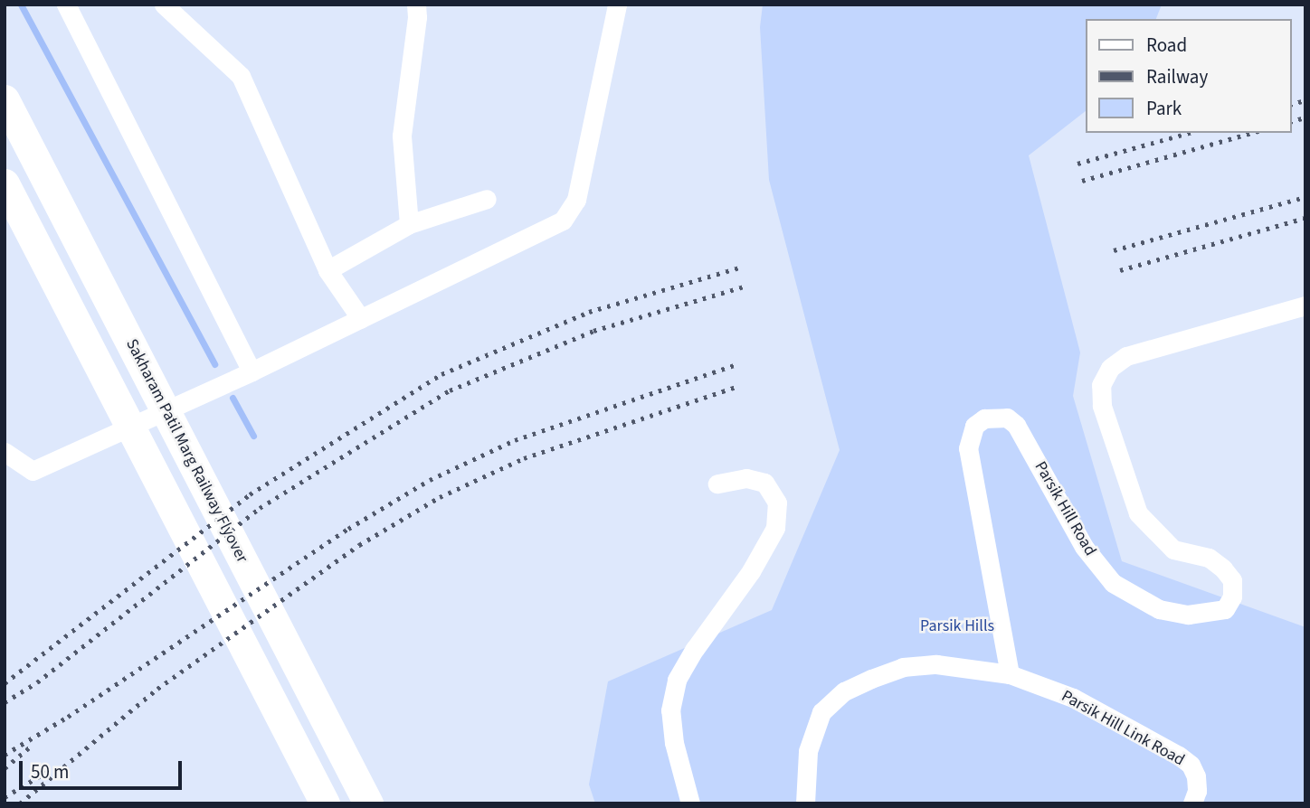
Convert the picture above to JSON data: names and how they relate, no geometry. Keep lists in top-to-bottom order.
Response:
{
  "streets": {
    "main road": ["Sakharam Patil Marg Railway Flyover"],
    "street": ["Parsik Hill Road", "Parsik Hill Link Road"]
  },
  "crossings": [
    ["Parsik Hill Road", "Parsik Hill Link Road"]
  ],
  "parks": ["Parsik Hills"],
  "legend": ["Road", "Railway", "Park"],
  "scale_bar": "50 m"
}
